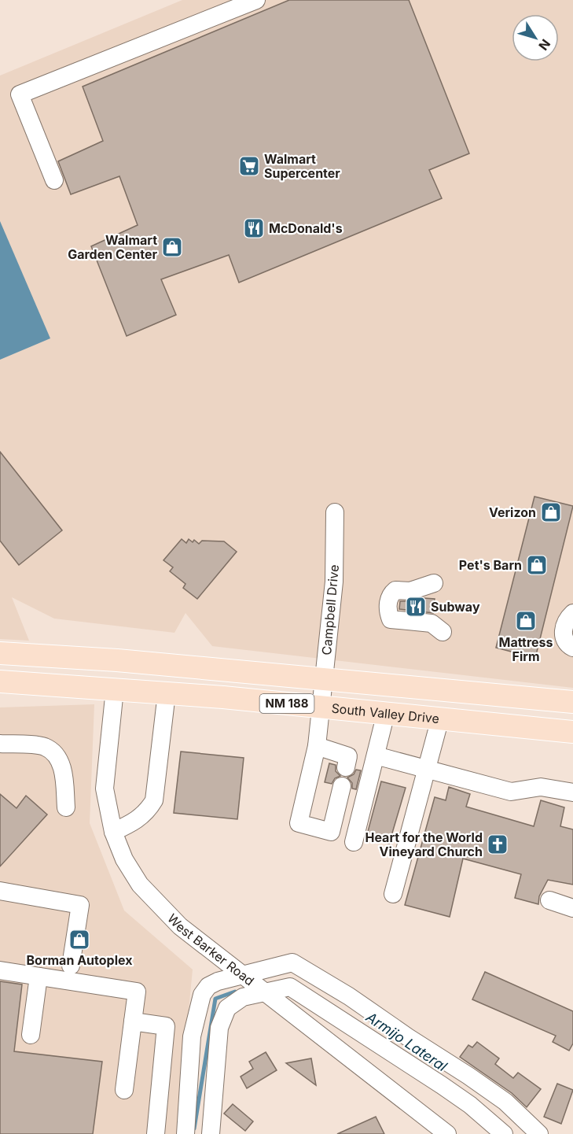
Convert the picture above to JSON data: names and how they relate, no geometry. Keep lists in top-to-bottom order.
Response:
{
  "streets": {
    "main road": ["NM 188", "South Valley Drive"],
    "street": ["Campbell Drive", "West Barker Road"]
  },
  "crossings": [
    ["Campbell Drive", "NM 188"],
    ["Campbell Drive", "South Valley Drive"],
    ["South Valley Drive", "West Barker Road"]
  ],
  "water": ["Armijo Lateral"],
  "places": {
    "supermarket": ["Walmart Supercenter"],
    "restaurant": ["McDonald's", "Subway"],
    "shop": [
      "Walmart Garden Center",
      "Verizon",
      "Pet's Barn",
      "Mattress Firm",
      "Borman Autoplex"
    ],
    "church": ["Heart for the World Vineyard Church"]
  },
  "north": "bottom right"
}
